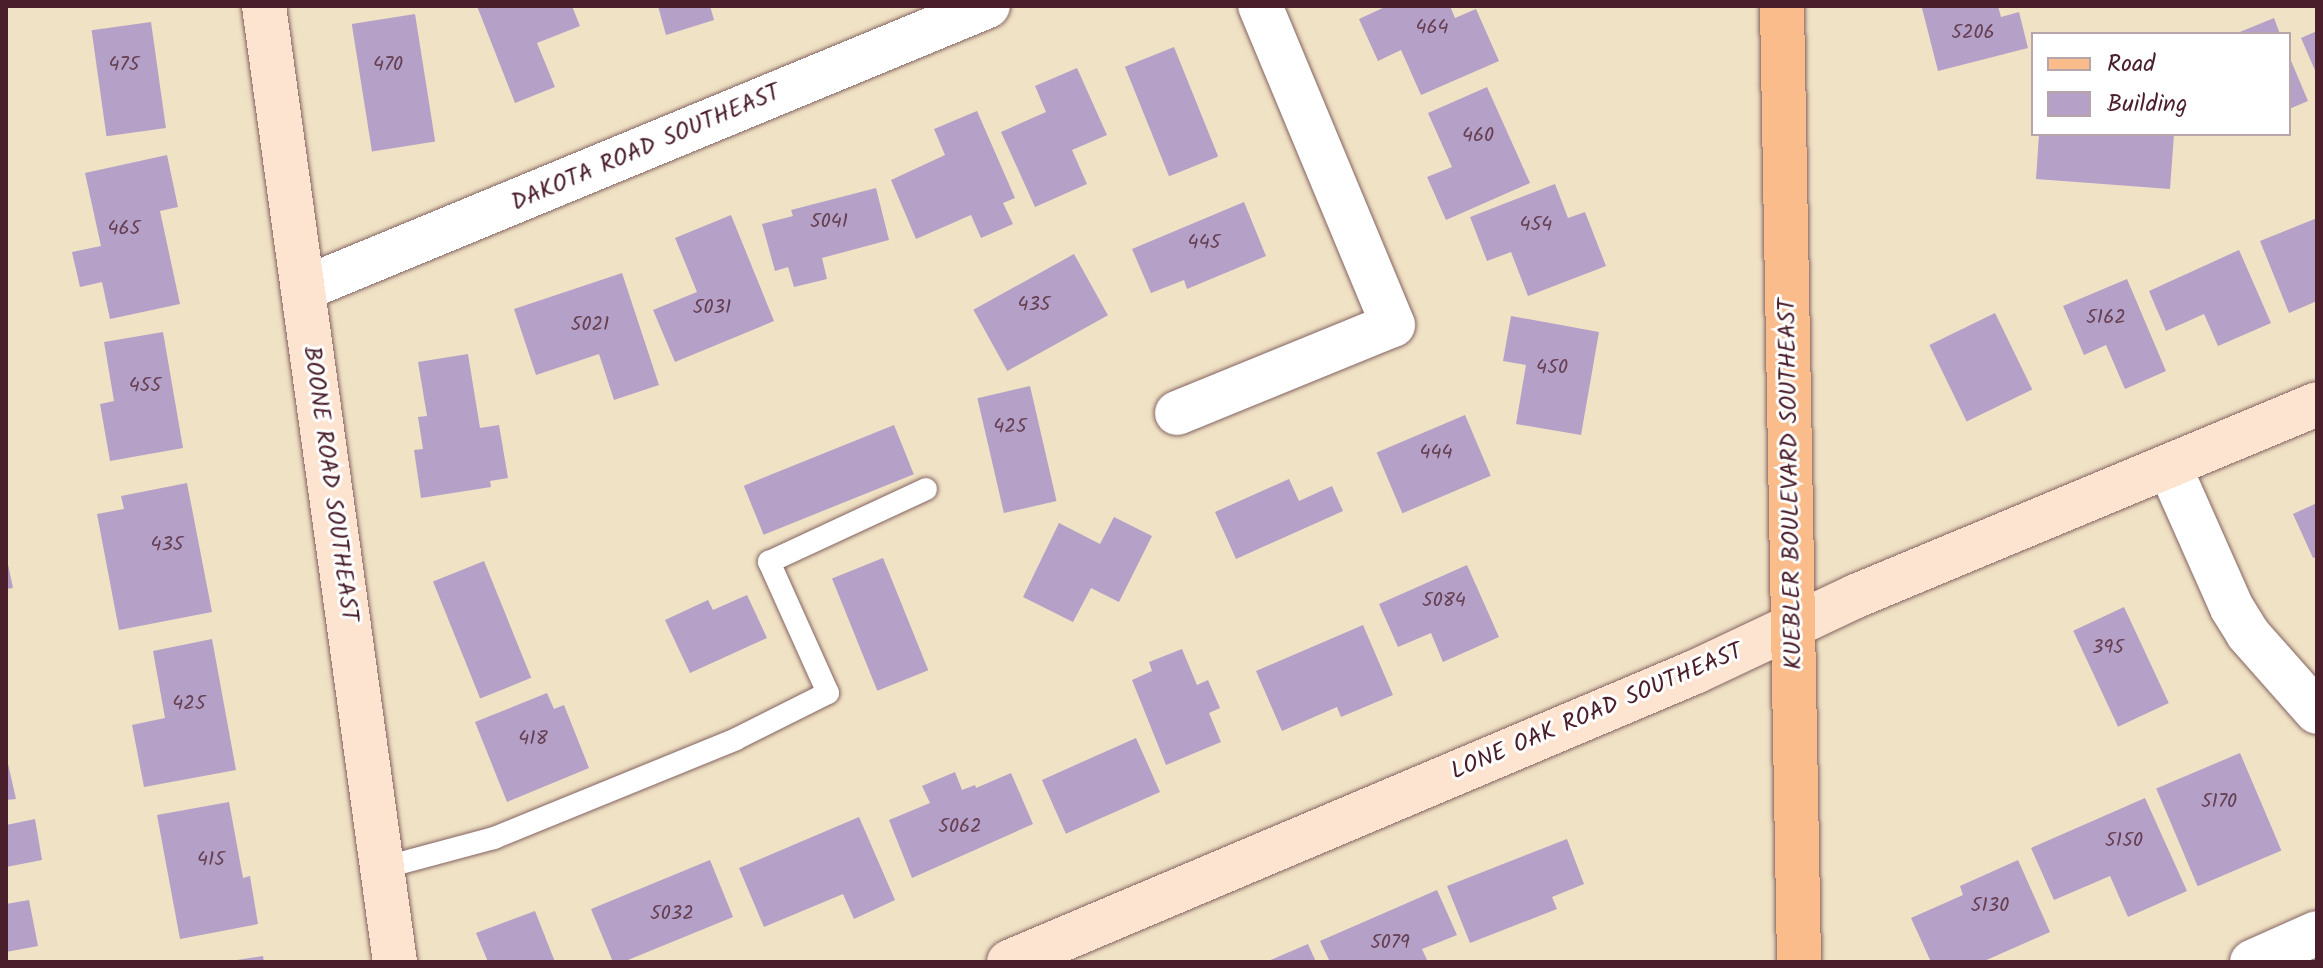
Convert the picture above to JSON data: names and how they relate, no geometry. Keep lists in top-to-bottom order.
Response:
{
  "streets": {
    "main road": ["KUEBLER BOULEVARD SOUTHEAST"],
    "street": ["DAKOTA ROAD SOUTHEAST", "BOONE ROAD SOUTHEAST", "LONE OAK ROAD SOUTHEAST"]
  },
  "crossings": [
    ["DAKOTA ROAD SOUTHEAST", "BOONE ROAD SOUTHEAST"],
    ["KUEBLER BOULEVARD SOUTHEAST", "LONE OAK ROAD SOUTHEAST"]
  ],
  "house_numbers": [
    "464",
    "5206",
    "475",
    "470",
    "460",
    "5041",
    "454",
    "465",
    "445",
    "435",
    "5031",
    "5162",
    "5021",
    "450",
    "455",
    "425",
    "444",
    "435",
    "5084",
    "395",
    "425",
    "418",
    "5170",
    "5062",
    "5150",
    "415",
    "5130",
    "5032",
    "5079"
  ],
  "legend": ["Road", "Building"]
}
